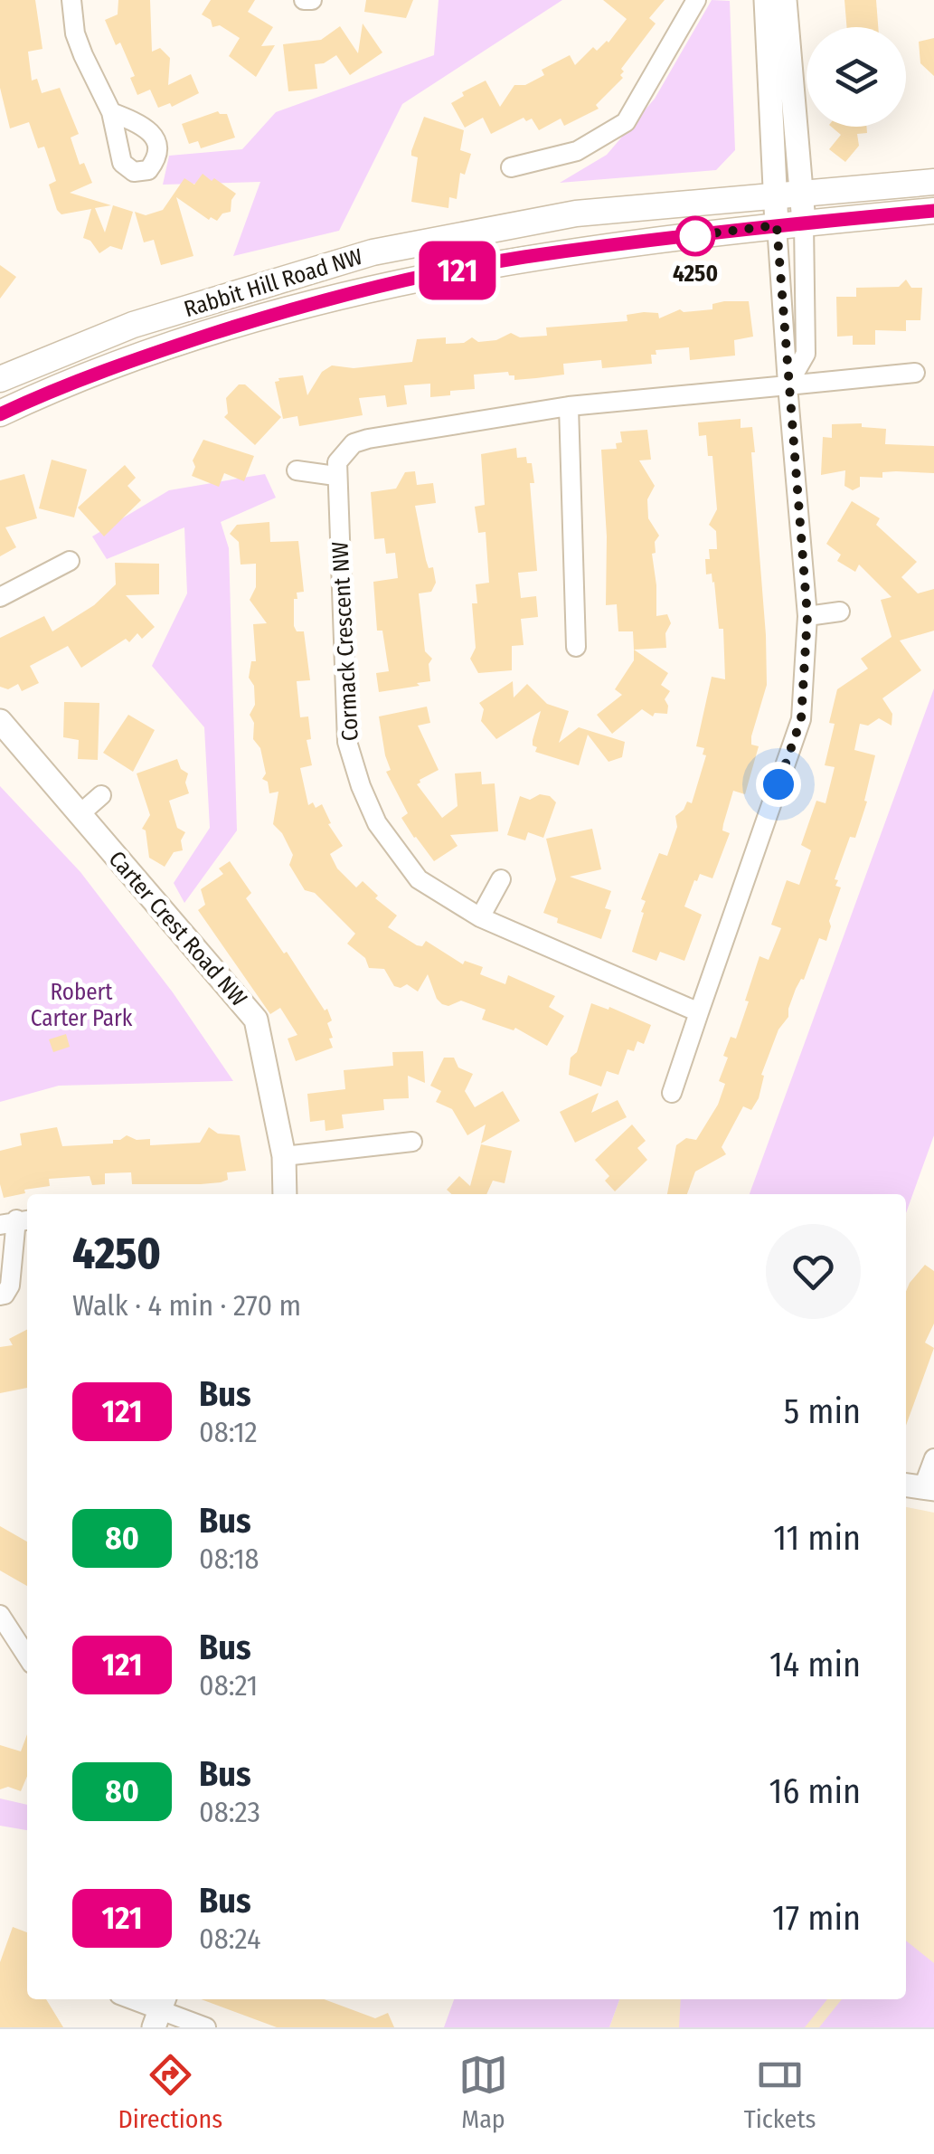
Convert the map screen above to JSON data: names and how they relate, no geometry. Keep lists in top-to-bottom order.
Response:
{
  "streets": {
    "main road": ["Rabbit Hill Road NW"],
    "street": ["Cormack Crescent NW", "Carter Crest Road NW"]
  },
  "parks": ["Robert Carter Park"],
  "places": ["4250"],
  "lines": ["bus line 121"],
  "page": {
    "on_map": "121",
    "heading": ["4250", "Walk · 4 min · 270 m"],
    "list": [
      {
        "mark": "121",
        "name": "Bus",
        "note": "08:12",
        "value": "5 min"
      },
      {
        "mark": "80",
        "name": "Bus",
        "note": "08:18",
        "value": "11 min"
      },
      {
        "mark": "121",
        "name": "Bus",
        "note": "08:21",
        "value": "14 min"
      },
      {
        "mark": "80",
        "name": "Bus",
        "note": "08:23",
        "value": "16 min"
      },
      {
        "mark": "121",
        "name": "Bus",
        "note": "08:24",
        "value": "17 min"
      }
    ],
    "tabs": ["Directions", "Map", "Tickets"]
  }
}
